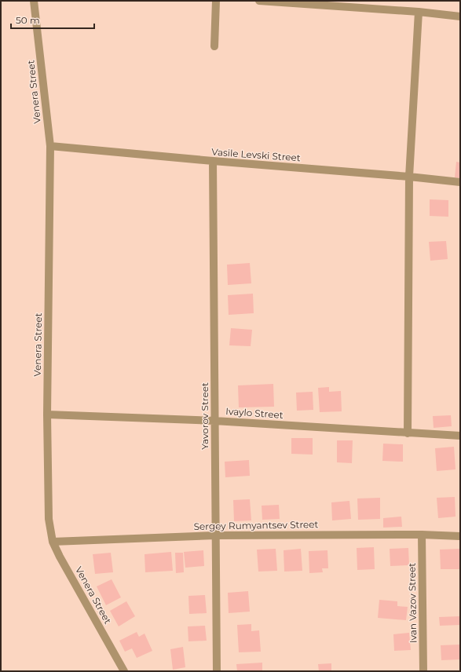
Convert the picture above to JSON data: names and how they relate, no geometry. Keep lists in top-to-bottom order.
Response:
{
  "streets": {
    "street": [
      "Venera Street",
      "Vasile Levski Street",
      "Ivaylo Street",
      "Yavorov Street",
      "Sergey Rumyantsev Street",
      "Ivan Vazov Street"
    ]
  },
  "crossings": [
    ["Venera Street", "Vasile Levski Street"],
    ["Venera Street", "Ivaylo Street"],
    ["Venera Street", "Sergey Rumyantsev Street"],
    ["Vasile Levski Street", "Yavorov Street"],
    ["Ivaylo Street", "Yavorov Street"],
    ["Yavorov Street", "Sergey Rumyantsev Street"],
    ["Sergey Rumyantsev Street", "Ivan Vazov Street"]
  ],
  "scale_bar": "50 m"
}
